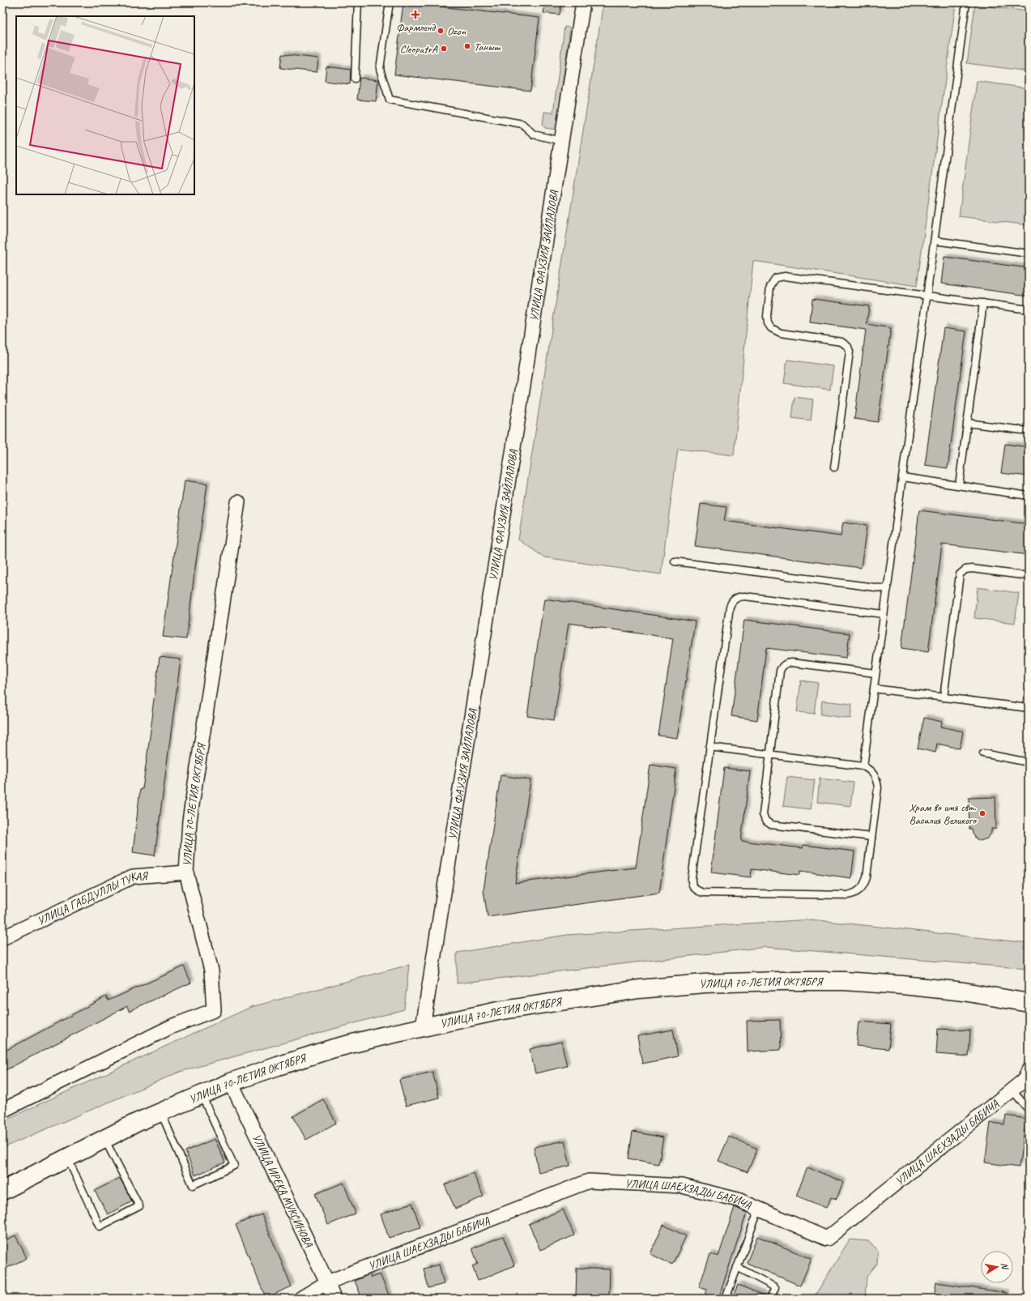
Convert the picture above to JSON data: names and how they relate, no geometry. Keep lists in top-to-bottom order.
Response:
{
  "streets": {
    "main road": ["УЛИЦА 70-ЛЕТИЯ ОКТЯБРЯ"],
    "street": [
      "УЛИЦА ФАУЗИЯ ЗАЙЛАЛОВА",
      "УЛИЦА ГАБДУЛЛЫ ТУКАЯ",
      "УЛИЦА ШАЕХЗАДЫ БАБИЧА",
      "УЛИЦА ИРЕКА МУКСИНОВА"
    ]
  },
  "crossings": [
    ["УЛИЦА ФАУЗИЯ ЗАЙЛАЛОВА", "УЛИЦА 70-ЛЕТИЯ ОКТЯБРЯ"],
    ["УЛИЦА 70-ЛЕТИЯ ОКТЯБРЯ", "УЛИЦА ГАБДУЛЛЫ ТУКАЯ"],
    ["УЛИЦА 70-ЛЕТИЯ ОКТЯБРЯ", "УЛИЦА ИРЕКА МУКСИНОВА"],
    ["УЛИЦА ШАЕХЗАДЫ БАБИЧА", "УЛИЦА ИРЕКА МУКСИНОВА"]
  ],
  "places": {
    "health": ["Фармленд"],
    "other": [
      "Ozon",
      "Таныш",
      "CleopatrA",
      "Храм во имя свт. Василия Великого"
    ]
  },
  "north": "right"
}
